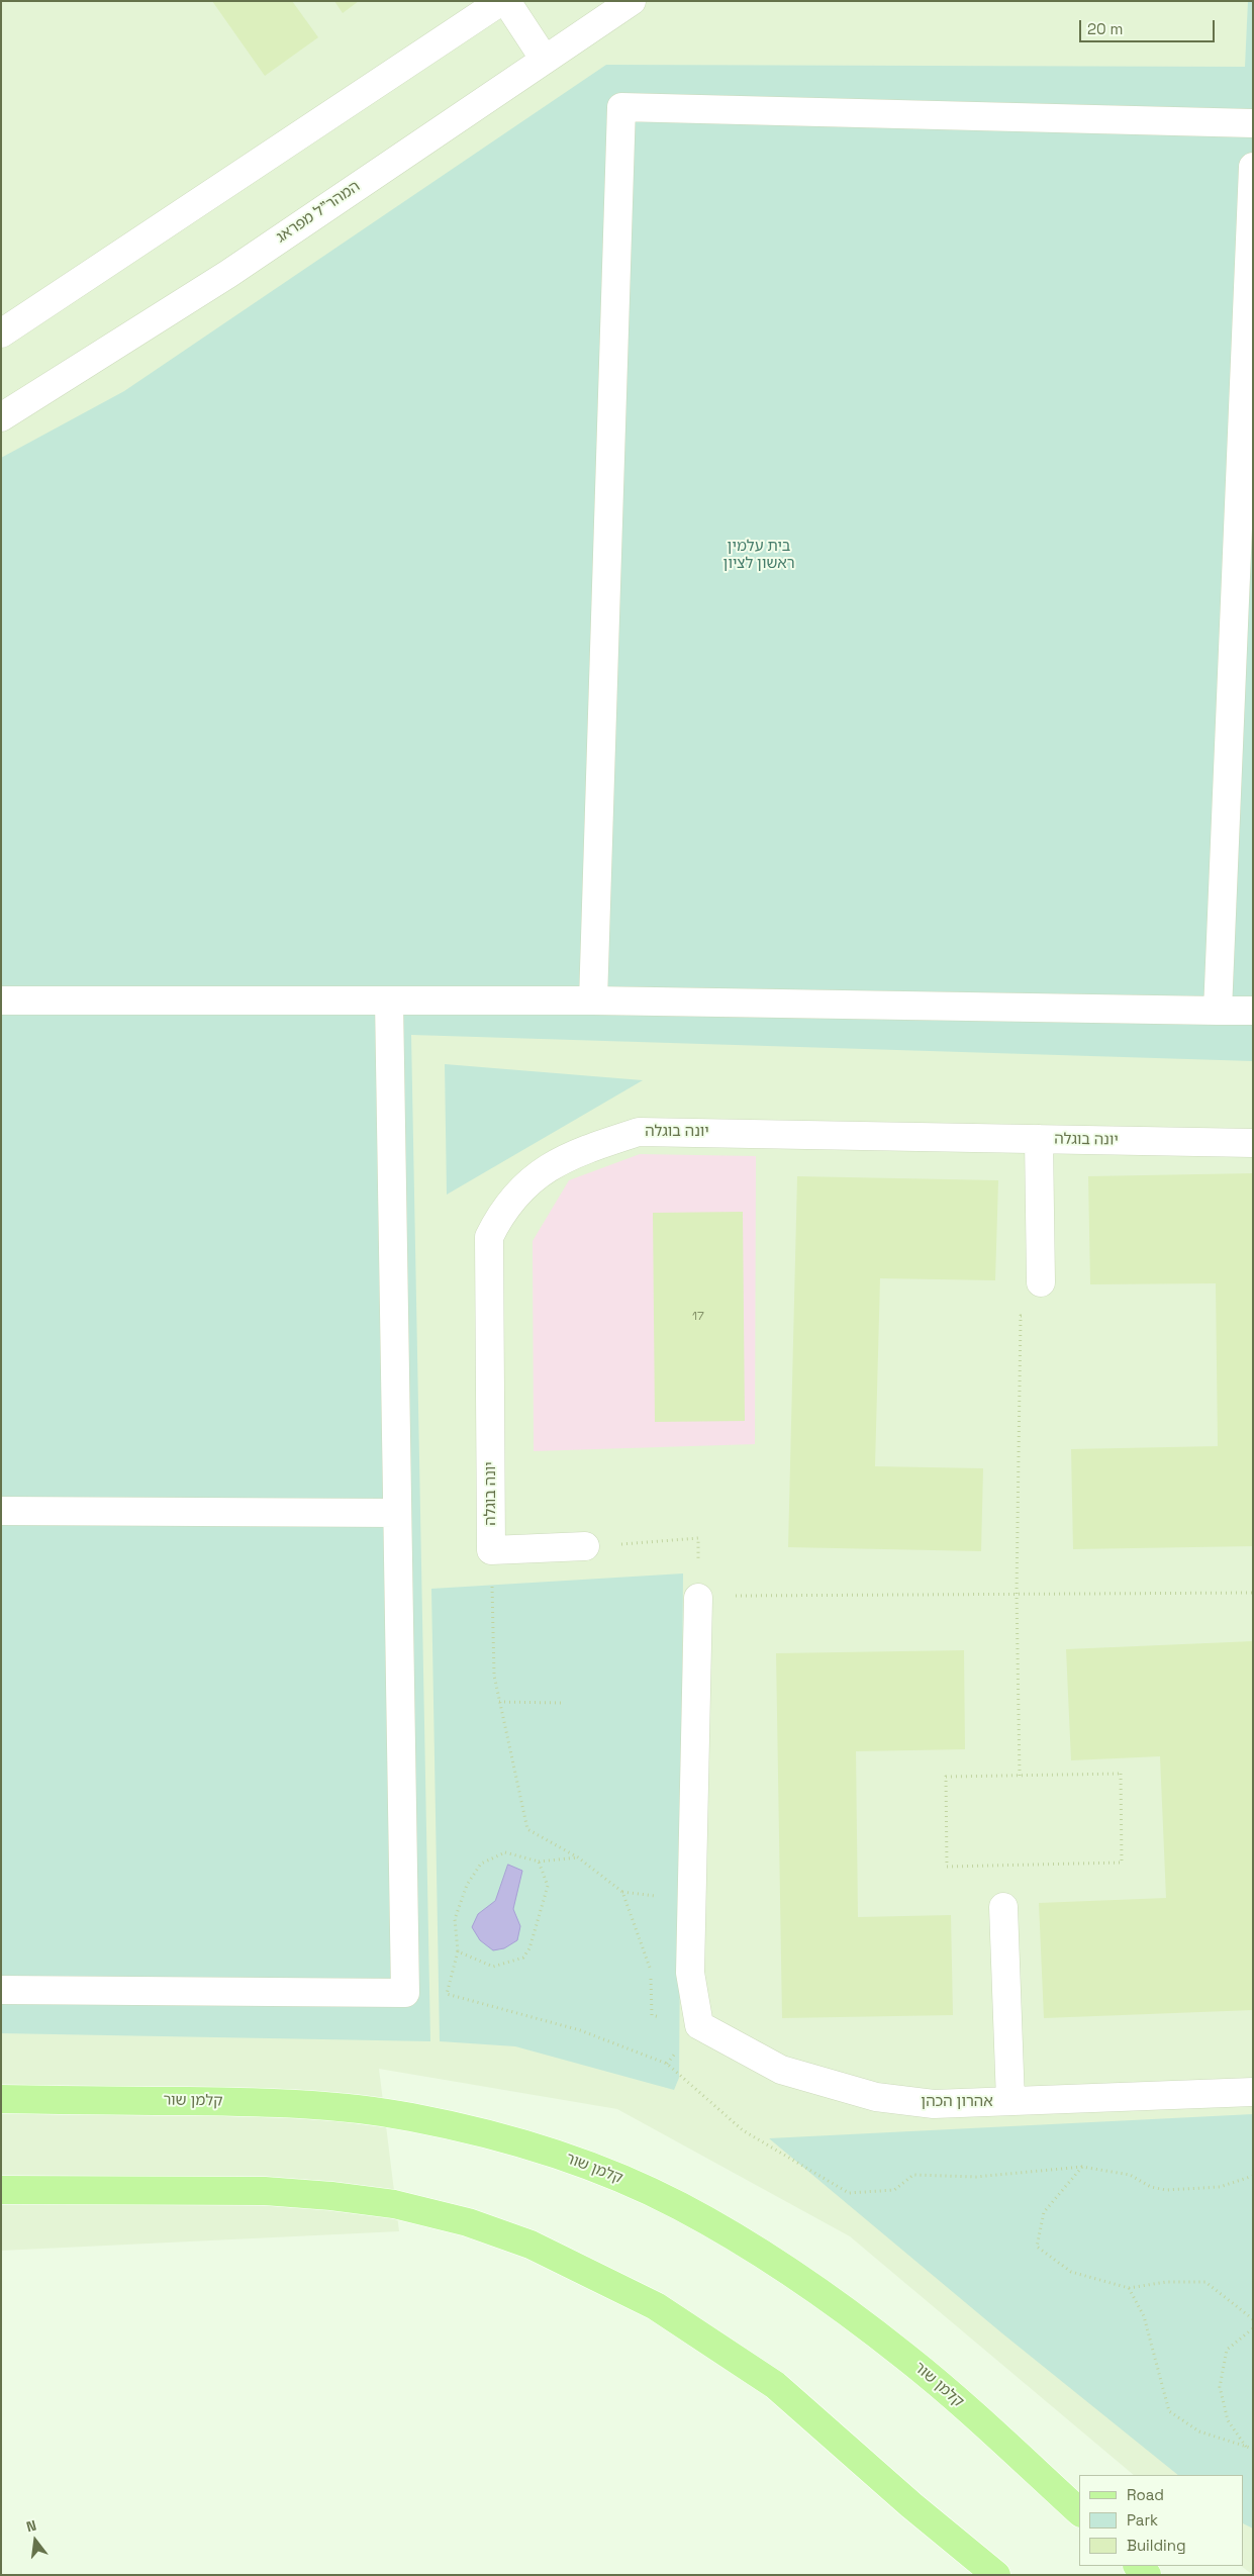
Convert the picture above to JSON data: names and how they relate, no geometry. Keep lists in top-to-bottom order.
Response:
{
  "streets": {
    "main road": ["קלמן שור"],
    "street": ["המהר\"ל מפראג", "יונה בוגלה", "אהרון הכהן"]
  },
  "parks": ["בית עלמין ראשון לציון"],
  "house_numbers": ["17"],
  "legend": ["Road", "Park", "Building"],
  "scale_bar": "20 m",
  "north": "top"
}
